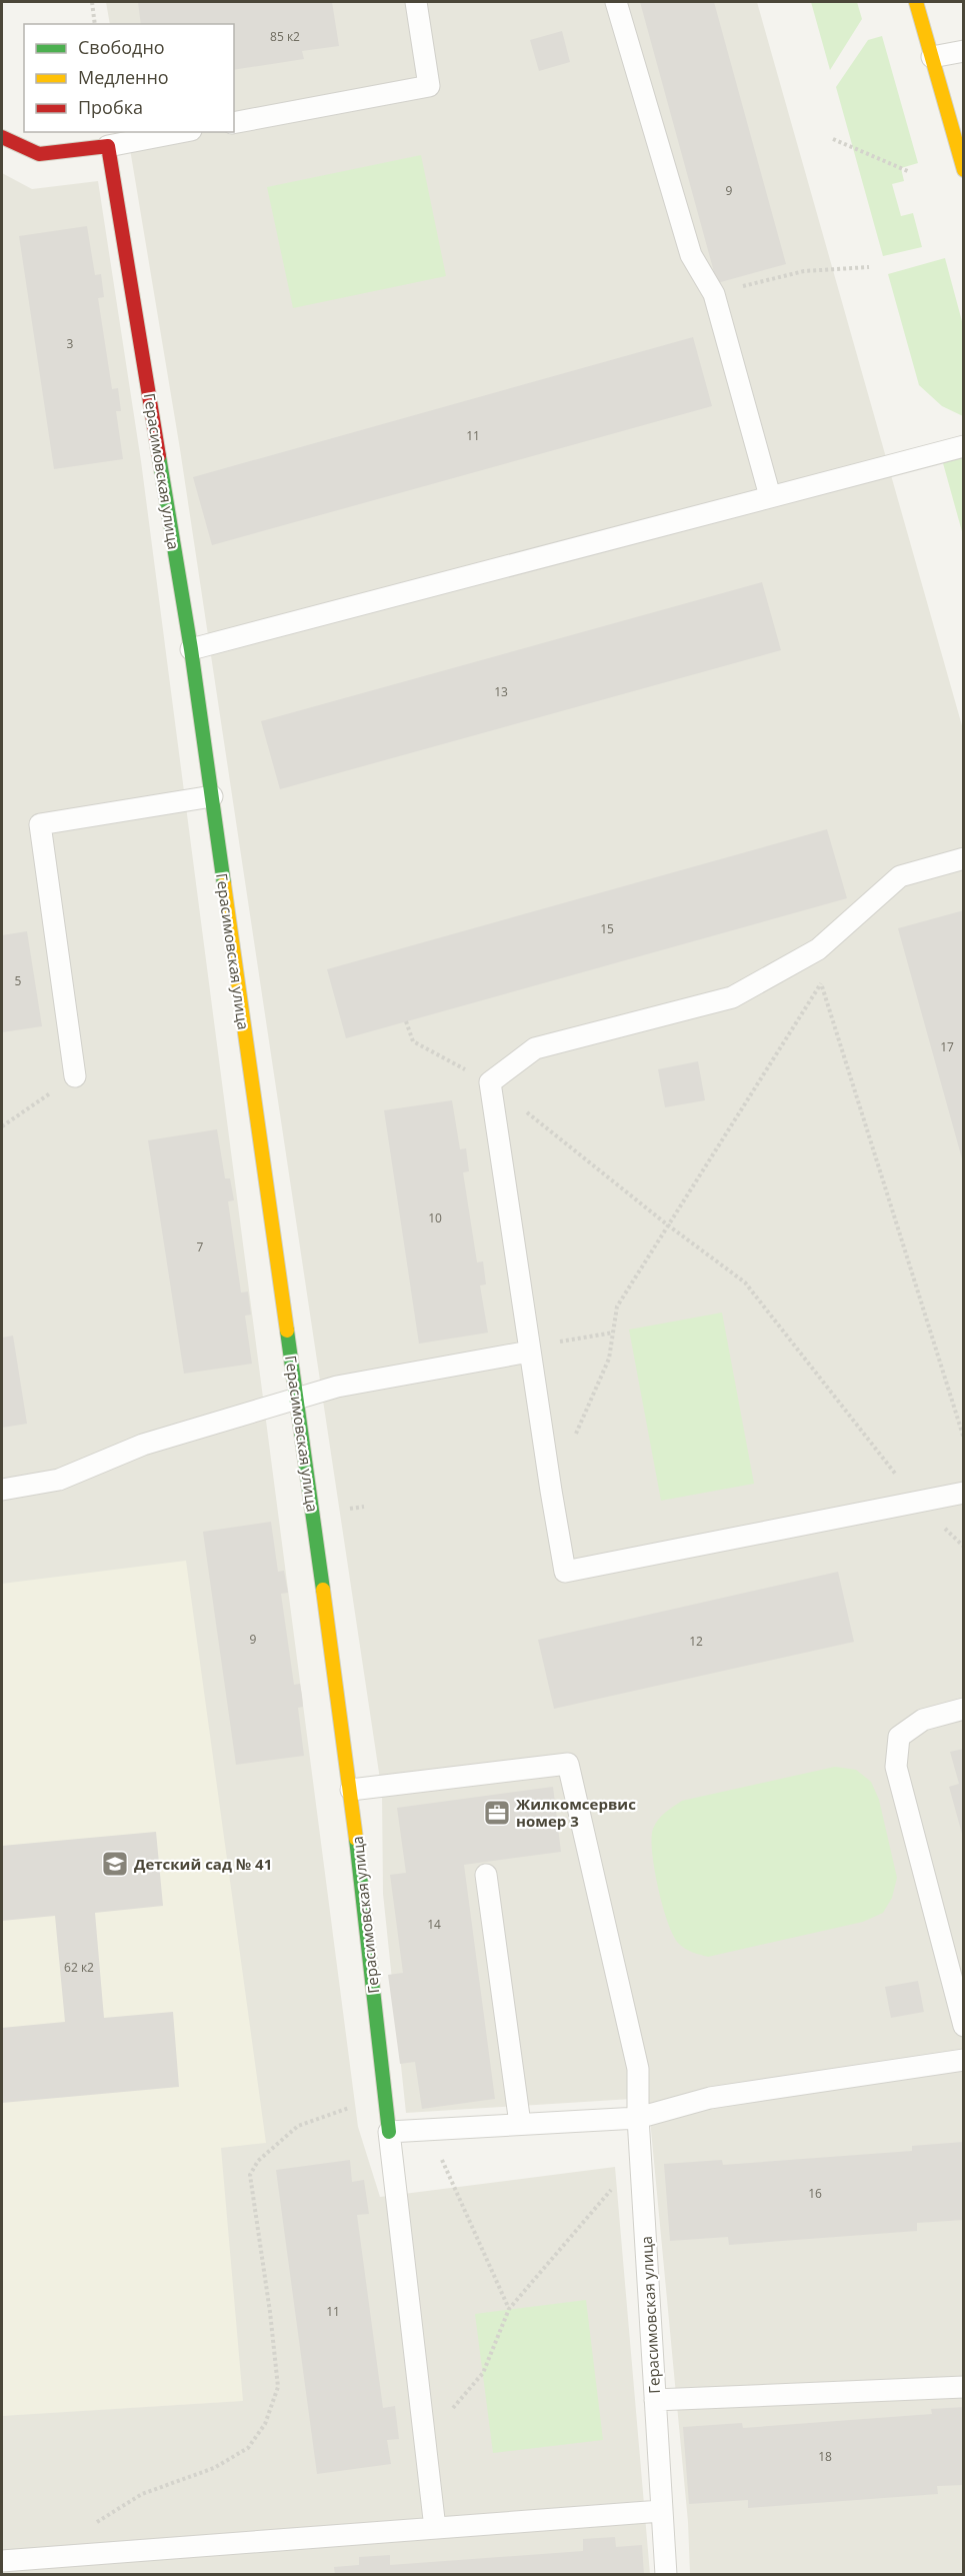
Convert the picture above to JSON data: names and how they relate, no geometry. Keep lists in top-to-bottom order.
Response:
{
  "streets": {
    "street": ["Герасимовская улица"]
  },
  "places": {
    "office": ["Жилкомсервис номер 3"],
    "school or university": ["Детский сад № 41"]
  },
  "house_numbers": [
    "85 к2",
    "9",
    "3",
    "11",
    "13",
    "15",
    "5",
    "17",
    "10",
    "7",
    "9",
    "12",
    "14",
    "62 к2",
    "16",
    "11",
    "18"
  ],
  "legend": ["Свободно", "Медленно", "Пробка"]
}
